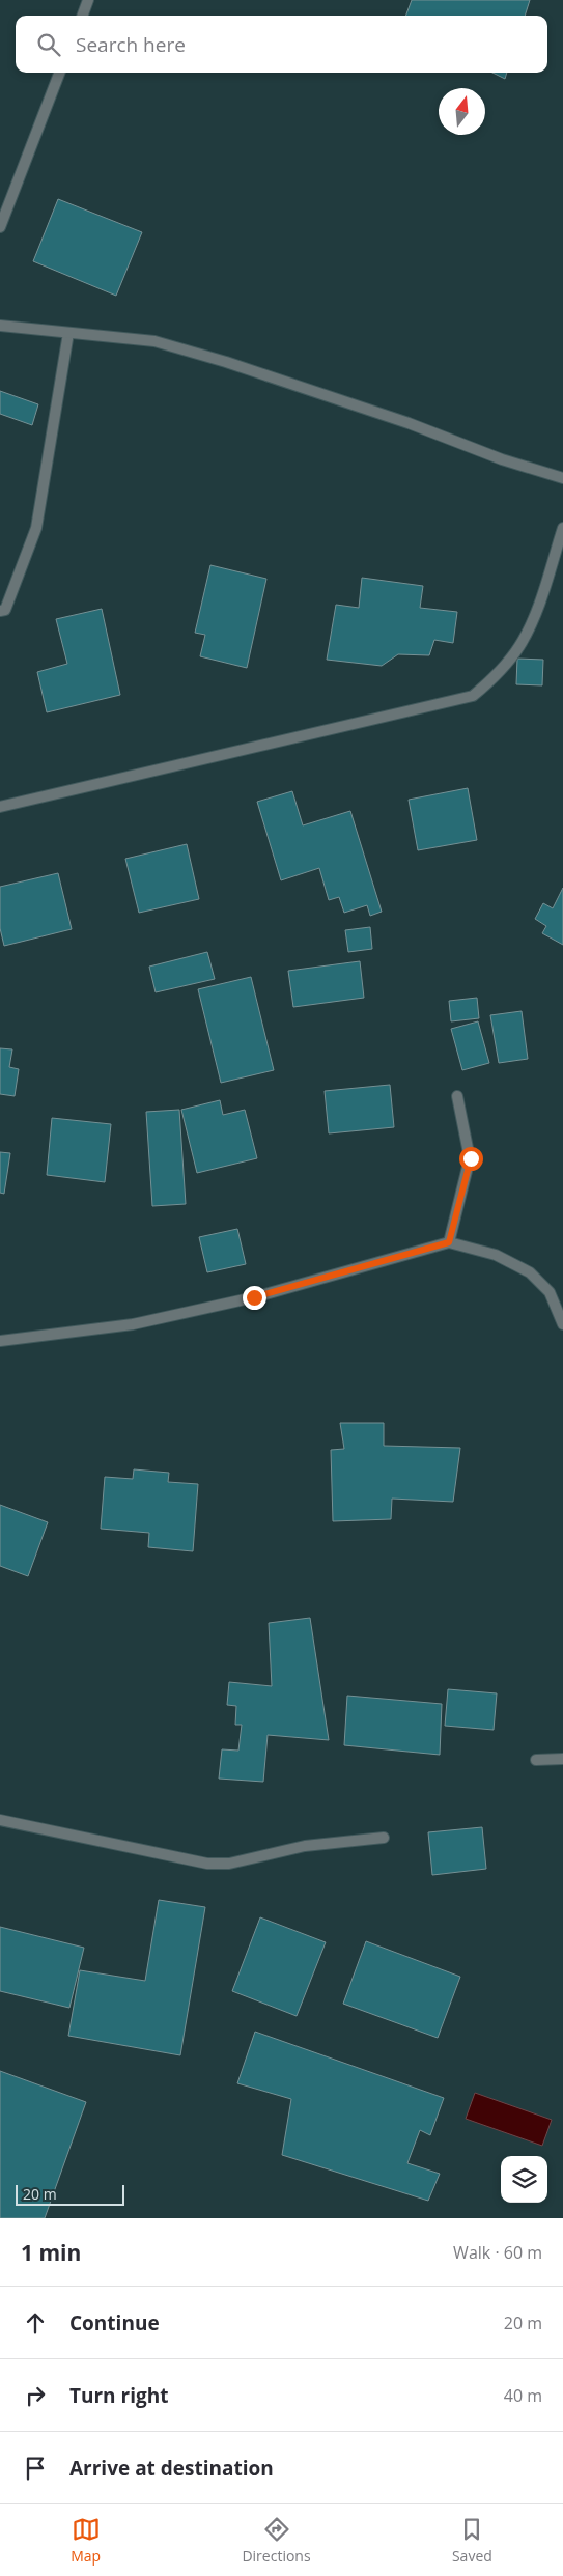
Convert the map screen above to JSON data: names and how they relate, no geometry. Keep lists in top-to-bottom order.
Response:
{
  "scale_bar": "20 m",
  "north": "top",
  "page": {
    "search": "Search here",
    "scale": "20 m",
    "heading": ["1 min", "Walk · 60 m"],
    "list": [
      ["Continue", "20 m"],
      ["Turn right", "40 m"],
      "Arrive at destination"
    ],
    "nav": ["Map", "Directions", "Saved"]
  }
}
